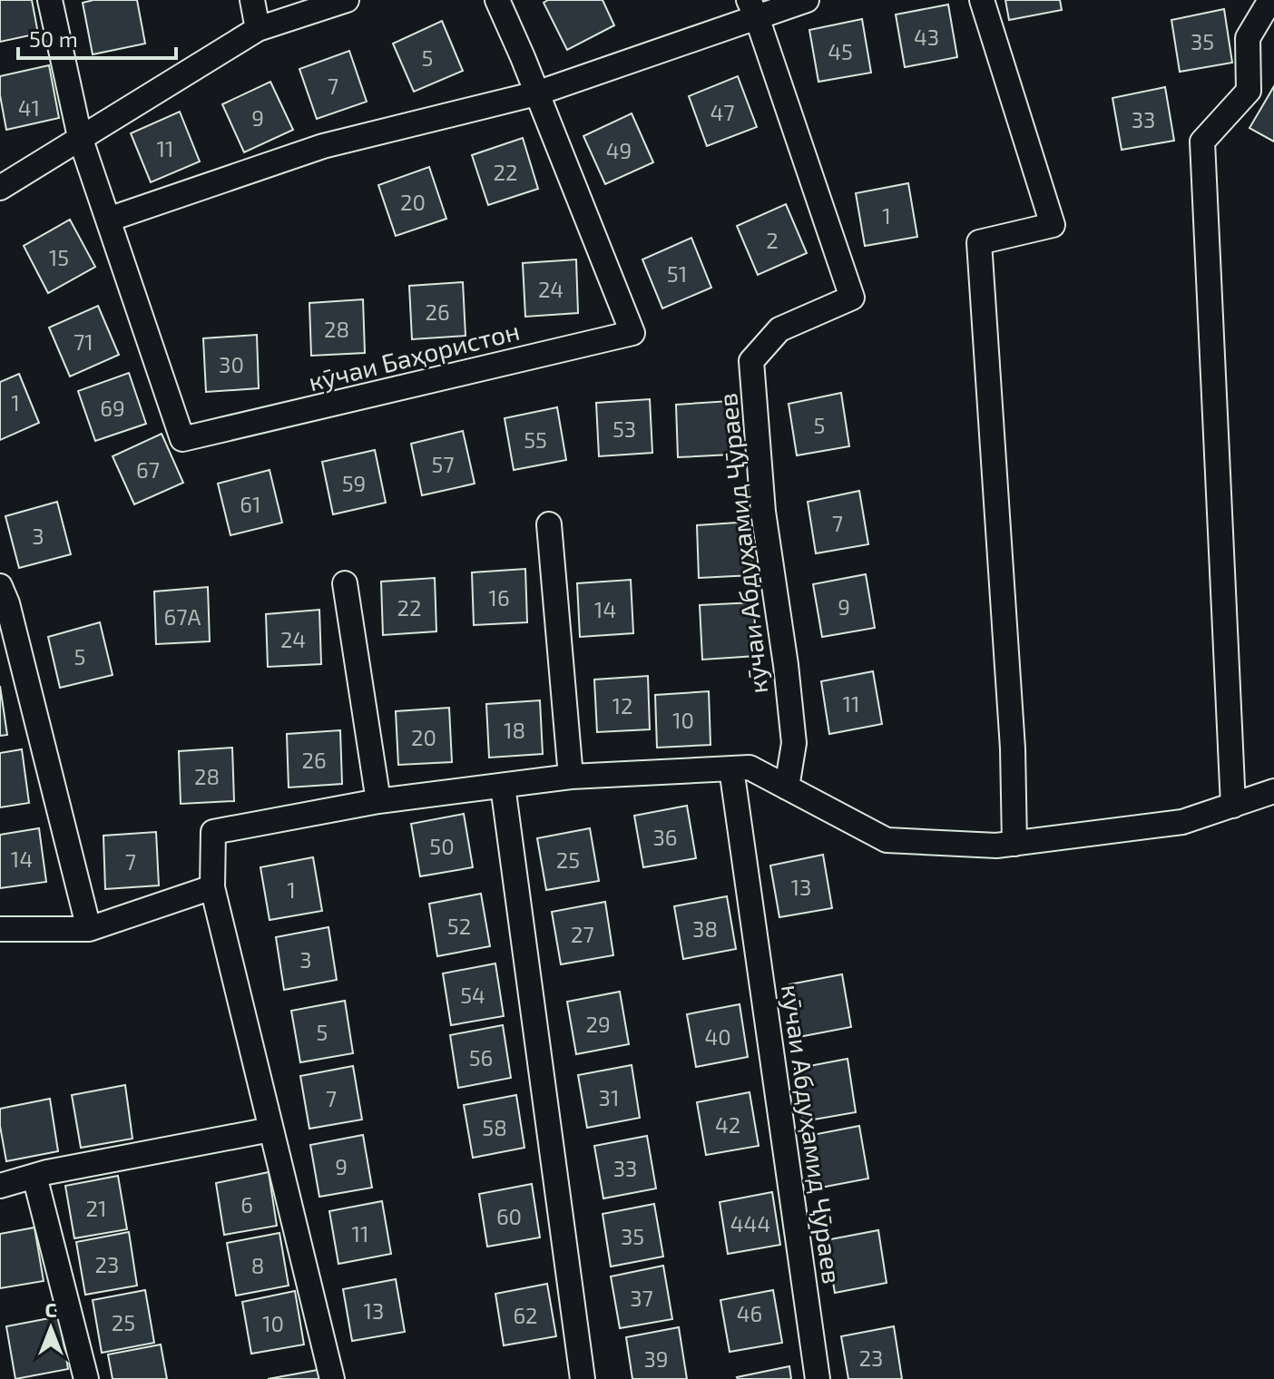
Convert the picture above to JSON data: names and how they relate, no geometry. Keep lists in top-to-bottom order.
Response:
{
  "streets": {
    "street": ["кӯчаи Баҳористон", "кӯчаи Абдуҳамид Ҷӯраев"]
  },
  "house_numbers": [
    "43",
    "35",
    "45",
    "5",
    "7",
    "41",
    "47",
    "9",
    "33",
    "11",
    "49",
    "22",
    "20",
    "1",
    "2",
    "15",
    "51",
    "24",
    "26",
    "28",
    "71",
    "30",
    "1",
    "69",
    "5",
    "53",
    "55",
    "57",
    "67",
    "59",
    "61",
    "7",
    "3",
    "16",
    "9",
    "22",
    "14",
    "67А",
    "24",
    "5",
    "11",
    "12",
    "10",
    "18",
    "20",
    "26",
    "28",
    "36",
    "50",
    "14",
    "25",
    "7",
    "13",
    "1",
    "52",
    "38",
    "27",
    "3",
    "54",
    "29",
    "5",
    "40",
    "56",
    "31",
    "7",
    "42",
    "58",
    "9",
    "33",
    "6",
    "21",
    "60",
    "444",
    "11",
    "35",
    "23",
    "8",
    "37",
    "13",
    "46",
    "62",
    "25",
    "10",
    "23",
    "39"
  ],
  "scale_bar": "50 m",
  "north": "top"
}
